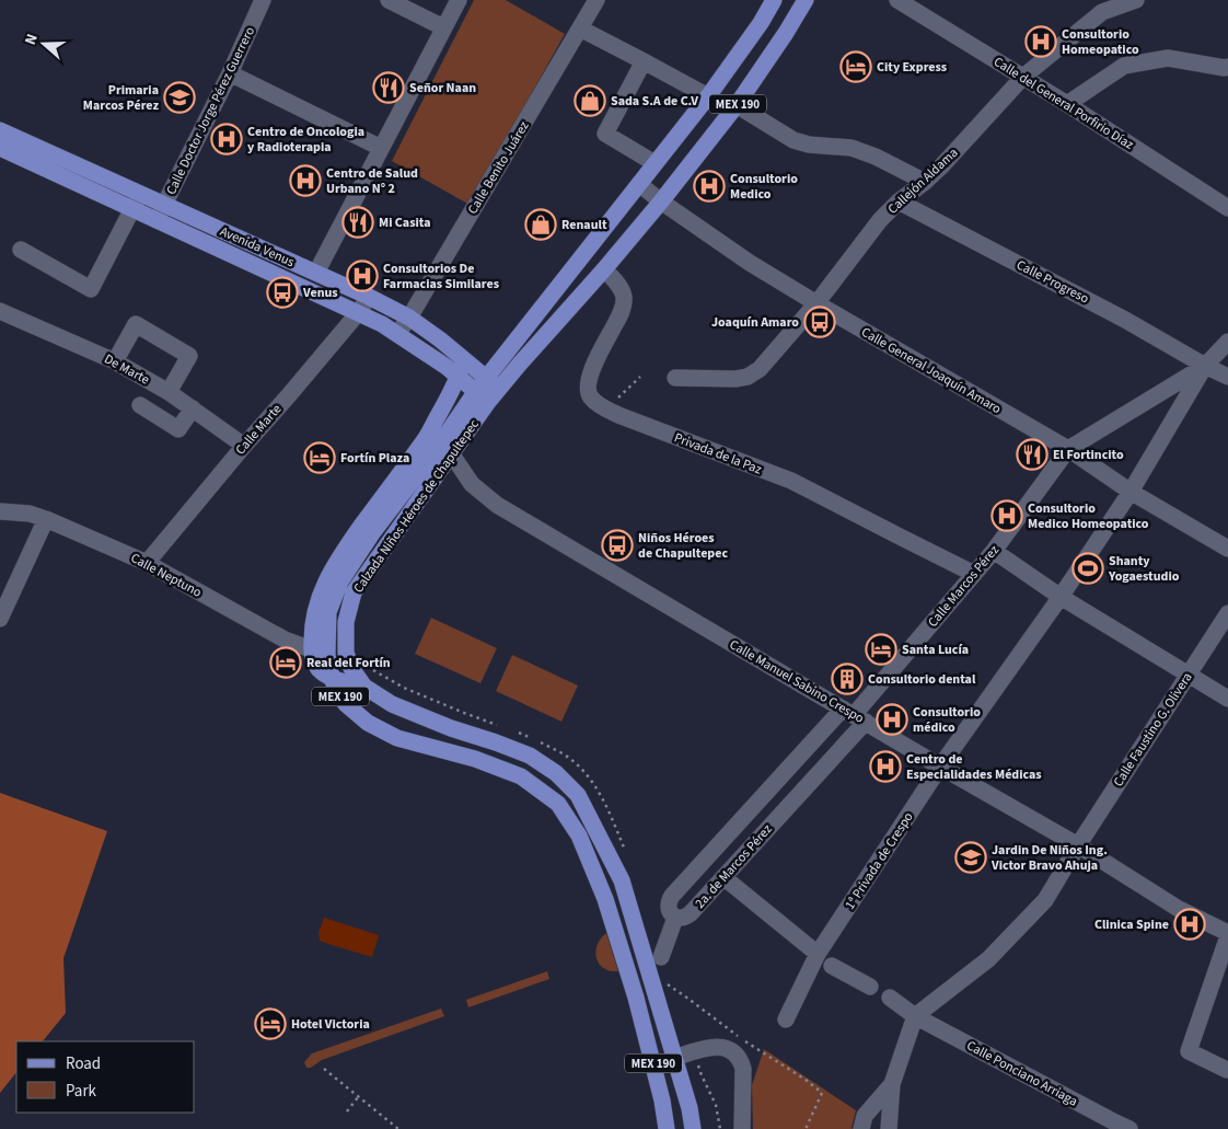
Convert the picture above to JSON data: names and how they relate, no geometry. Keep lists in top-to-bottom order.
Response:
{
  "streets": {
    "main road": ["MEX 190", "Avenida Venus", "Calzada Niños Héroes de Chapultepec"],
    "street": [
      "Calle del General Porfirio Díaz",
      "Calle Doctor Jorge Pérez Guerrero",
      "Calle Benito Juárez",
      "Callejón Aldama",
      "Calle Progreso",
      "De Marte",
      "Calle General Joaquín Amaro",
      "Calle Marte",
      "Privada de la Paz",
      "Calle Neptuno",
      "Calle Marcos Pérez",
      "Calle Manuel Sabino Crespo",
      "Calle Faustino G. Olivera",
      "1ª Privada de Crespo",
      "2a. de Marcos Pérez",
      "Calle Ponciano Arriaga"
    ]
  },
  "crossings": [
    ["Calle del General Porfirio Díaz", "Callejón Aldama"],
    ["Calle Doctor Jorge Pérez Guerrero", "Avenida Venus"],
    ["Calle Benito Juárez", "Avenida Venus"],
    ["Callejón Aldama", "Calle Progreso"],
    ["Callejón Aldama", "Calle General Joaquín Amaro"],
    ["Avenida Venus", "Calle Marte"],
    ["Avenida Venus", "Calzada Niños Héroes de Chapultepec"],
    ["Calle Progreso", "Calle Marcos Pérez"],
    ["Calle Progreso", "1ª Privada de Crespo"],
    ["De Marte", "Calle Marte"],
    ["Calle General Joaquín Amaro", "Calzada Niños Héroes de Chapultepec"],
    ["Calle General Joaquín Amaro", "Calle Marcos Pérez"],
    ["Calle General Joaquín Amaro", "1ª Privada de Crespo"],
    ["Calle Marte", "Calle Neptuno"],
    ["Privada de la Paz", "Calzada Niños Héroes de Chapultepec"],
    ["Privada de la Paz", "Calle Marcos Pérez"],
    ["Calzada Niños Héroes de Chapultepec", "Calle Neptuno"],
    ["Calzada Niños Héroes de Chapultepec", "Calle Manuel Sabino Crespo"],
    ["Calle Marcos Pérez", "Calle Manuel Sabino Crespo"],
    ["Calle Marcos Pérez", "1ª Privada de Crespo"],
    ["Calle Marcos Pérez", "2a. de Marcos Pérez"],
    ["Calle Manuel Sabino Crespo", "Calle Faustino G. Olivera"],
    ["Calle Manuel Sabino Crespo", "1ª Privada de Crespo"],
    ["Calle Manuel Sabino Crespo", "2a. de Marcos Pérez"],
    ["Calle Faustino G. Olivera", "Calle Ponciano Arriaga"]
  ],
  "places": {
    "hospital": [
      "Consultorio Homeopatico",
      "Centro de Oncologia y Radioterapia",
      "Centro de Salud Urbano N° 2",
      "Consultorio Medico",
      "Consultorios De Farmacias Similares",
      "Consultorio Medico Homeopatico",
      "Consultorio médico",
      "Centro de Especialidades Médicas",
      "Clinica Spine"
    ],
    "hotel": [
      "City Express",
      "Fortín Plaza",
      "Santa Lucía",
      "Real del Fortín",
      "Hotel Victoria"
    ],
    "restaurant": ["Señor Naan", "Mi Casita", "El Fortincito"],
    "school or university": ["Primaria Marcos Pérez", "Jardin De Niños Ing. Victor Bravo Ahuja"],
    "shop": ["Sada S.A de C.V", "Renault"],
    "bus stop": ["Venus", "Joaquín Amaro", "Niños Héroes de Chapultepec"],
    "sports": ["Shanty Yogaestudio"],
    "building": ["Consultorio dental"]
  },
  "legend": ["Road", "Park"],
  "north": "left"
}
